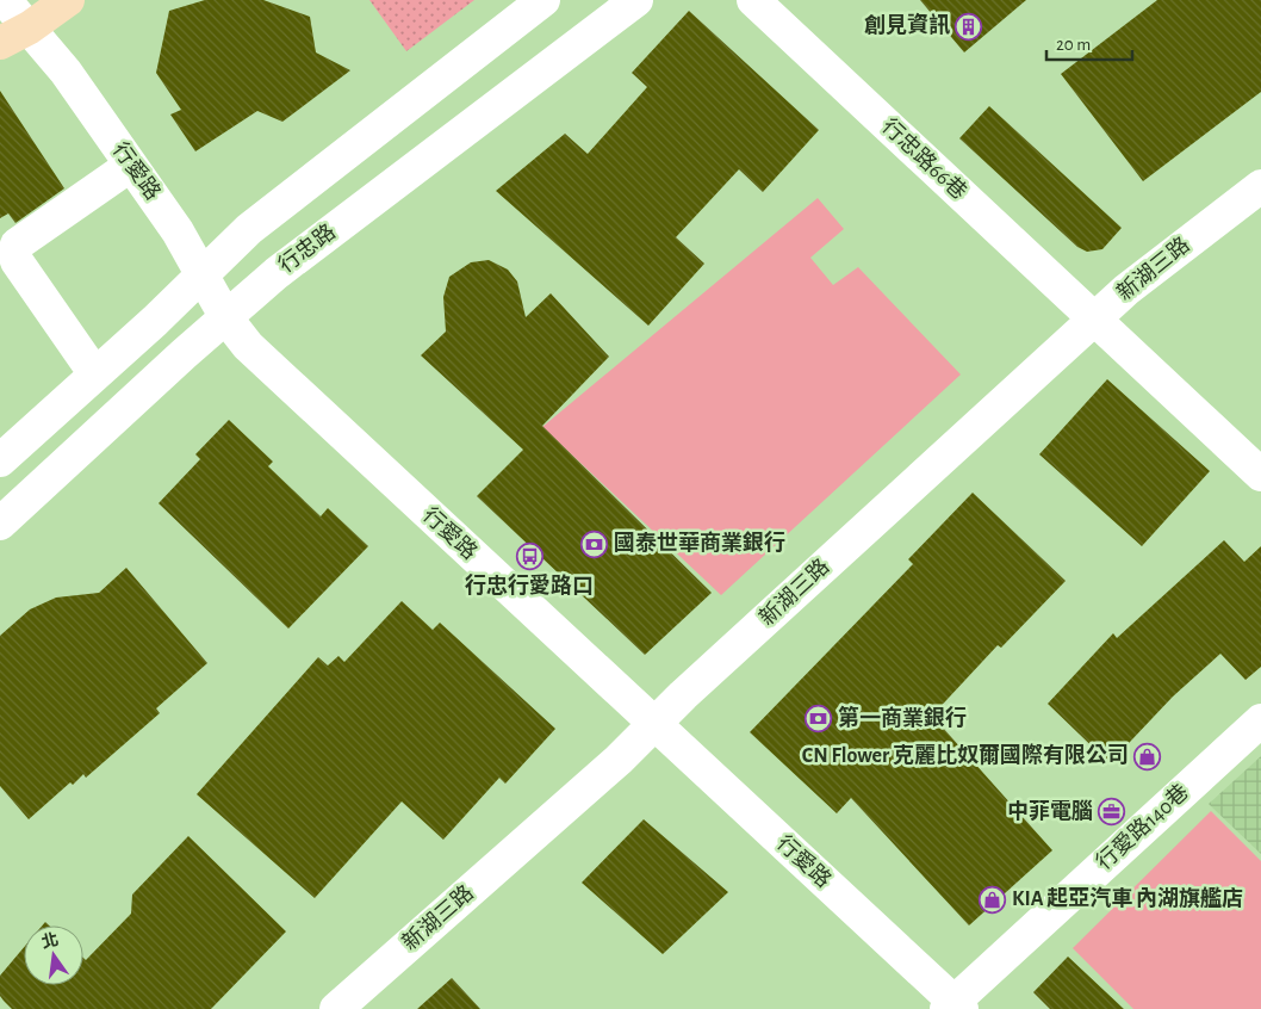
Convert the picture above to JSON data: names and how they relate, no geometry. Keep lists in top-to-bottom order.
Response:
{
  "streets": {
    "street": [
      "行忠路66巷",
      "行愛路",
      "行忠路",
      "新湖三路",
      "行愛路140巷"
    ]
  },
  "crossings": [
    ["行忠路66巷", "新湖三路"],
    ["行愛路", "行忠路"],
    ["行愛路", "新湖三路"],
    ["行愛路", "行愛路140巷"]
  ],
  "places": {
    "building": ["創見資訊"],
    "bank": ["國泰世華商業銀行", "第一商業銀行"],
    "bus stop": ["行忠行愛路口"],
    "shop": ["CN Flower 克麗比奴爾國際有限公司", "KIA 起亞汽車 內湖旗艦店"],
    "office": ["中菲電腦"]
  },
  "scale_bar": "20 m",
  "north": "top"
}
